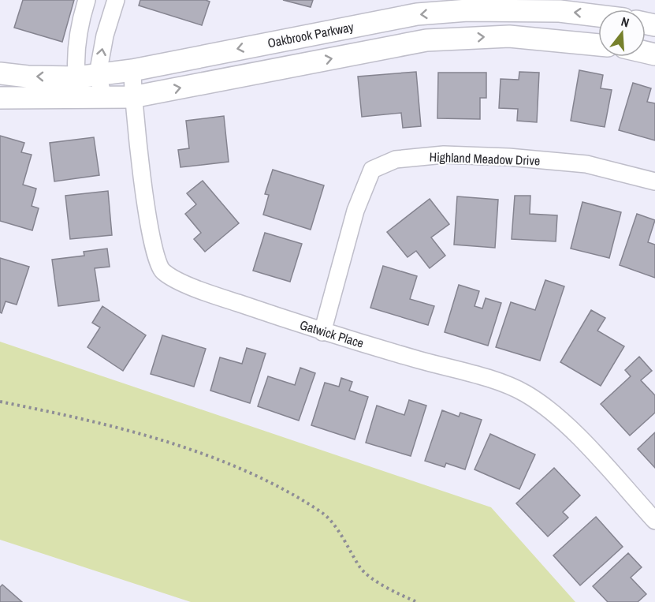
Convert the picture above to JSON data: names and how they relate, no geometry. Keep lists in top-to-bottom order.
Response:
{
  "streets": {
    "street": ["Oakbrook Parkway", "Highland Meadow Drive", "Gatwick Place"]
  },
  "crossings": [
    ["Oakbrook Parkway", "Gatwick Place"],
    ["Highland Meadow Drive", "Gatwick Place"]
  ],
  "north": "top"
}
